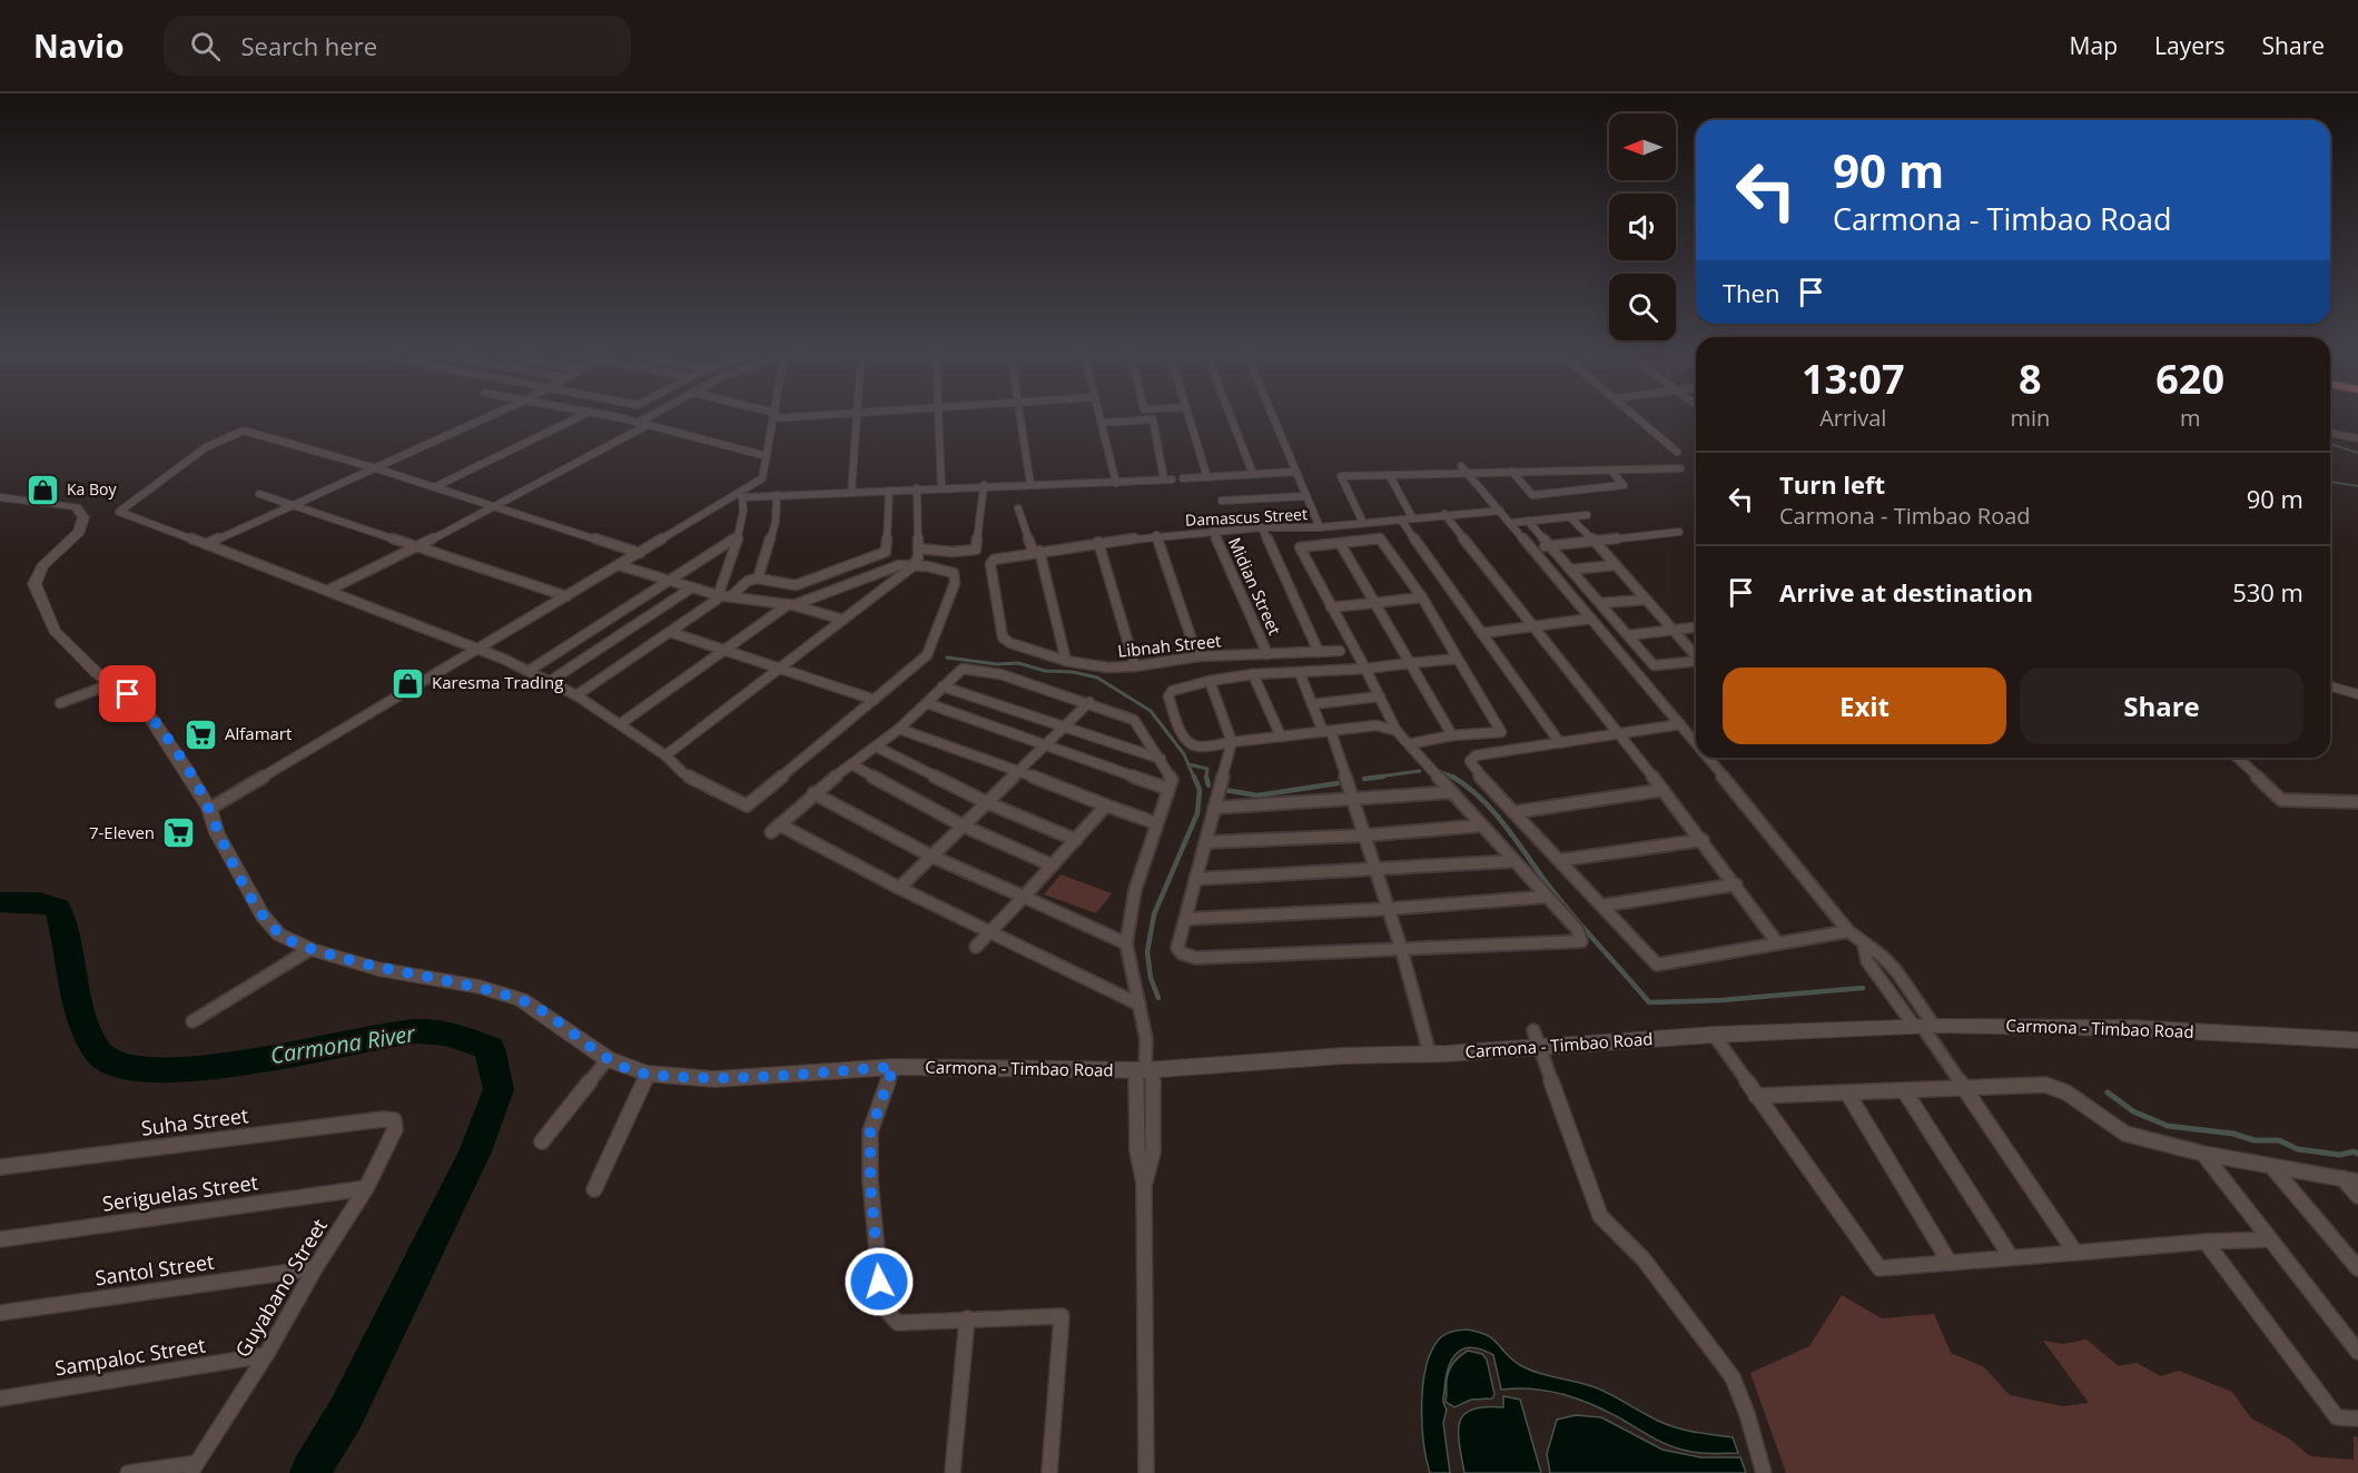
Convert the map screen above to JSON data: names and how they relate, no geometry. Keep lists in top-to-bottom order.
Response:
{
  "streets": {
    "main road": ["Carmona - Timbao Road"],
    "street": [
      "Damascus Street",
      "Midian Street",
      "Libnah Street",
      "Suha Street",
      "Seriguelas Street",
      "Santol Street",
      "Guyabano Street",
      "Sampaloc Street"
    ]
  },
  "crossings": [
    ["Damascus Street", "Midian Street"],
    ["Damascus Street", "Libnah Street"],
    ["Midian Street", "Libnah Street"],
    ["Suha Street", "Guyabano Street"],
    ["Seriguelas Street", "Guyabano Street"],
    ["Santol Street", "Guyabano Street"],
    ["Guyabano Street", "Sampaloc Street"]
  ],
  "water": ["Carmona River"],
  "places": {
    "shop": ["Ka Boy", "Karesma Trading"],
    "supermarket": ["Alfamart", "7-Eleven"]
  },
  "north": "left",
  "page": {
    "header": "Navio",
    "search": "Search here",
    "nav": ["Map", "Layers", "Share"],
    "turn": ["90 m", "Carmona - Timbao Road"],
    "then": "Then",
    "eta": [
      "13:07",
      "Arrival",
      "8",
      "min",
      "620",
      "m"
    ],
    "list": [
      {
        "name": "Turn left",
        "note": "Carmona - Timbao Road",
        "value": "90 m"
      },
      {
        "name": "Arrive at destination",
        "value": "530 m"
      }
    ],
    "buttons": ["Exit", "Share"]
  }
}
